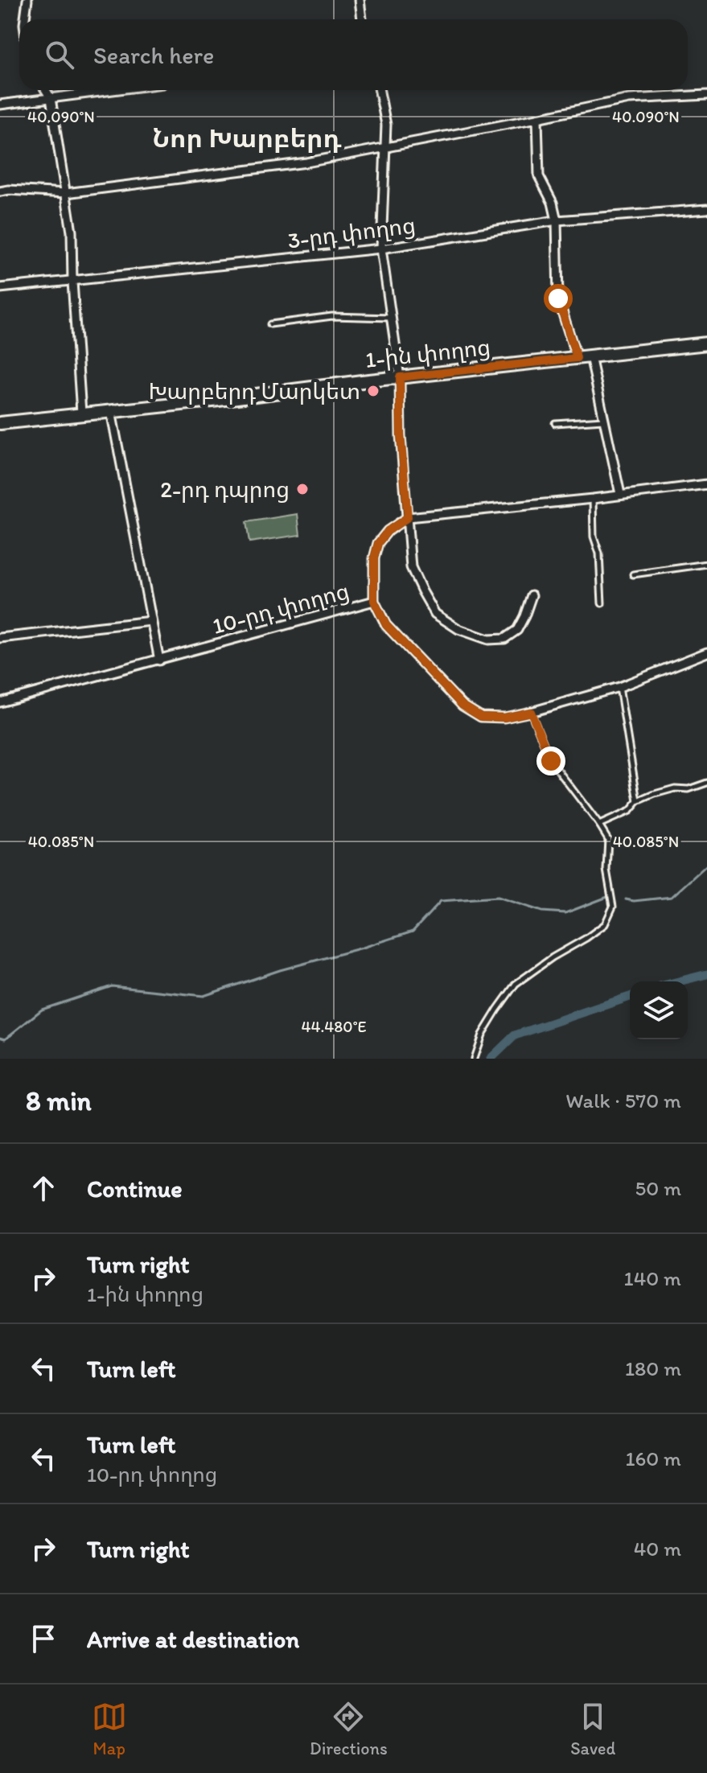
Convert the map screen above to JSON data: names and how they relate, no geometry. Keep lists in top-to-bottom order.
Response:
{
  "streets": {
    "main road": ["1-ին փողոց"],
    "street": ["3-րդ փողոց", "10-րդ փողոց"]
  },
  "districts": ["Նոր Խարբերդ"],
  "places": ["Խարբերդ Մարկետ", "2-րդ դպրոց"],
  "page": {
    "search": "Search here",
    "heading": ["8 min", "Walk · 570 m"],
    "list": [
      ["Continue", "50 m"],
      ["Turn right", "1-ին փողոց", "140 m"],
      ["Turn left", "180 m"],
      ["Turn left", "10-րդ փողոց", "160 m"],
      ["Turn right", "40 m"],
      "Arrive at destination"
    ],
    "nav": ["Map", "Directions", "Saved"]
  },
  "coordinates": ["40.090°N", "40.085°N", "44.480°E"]
}
